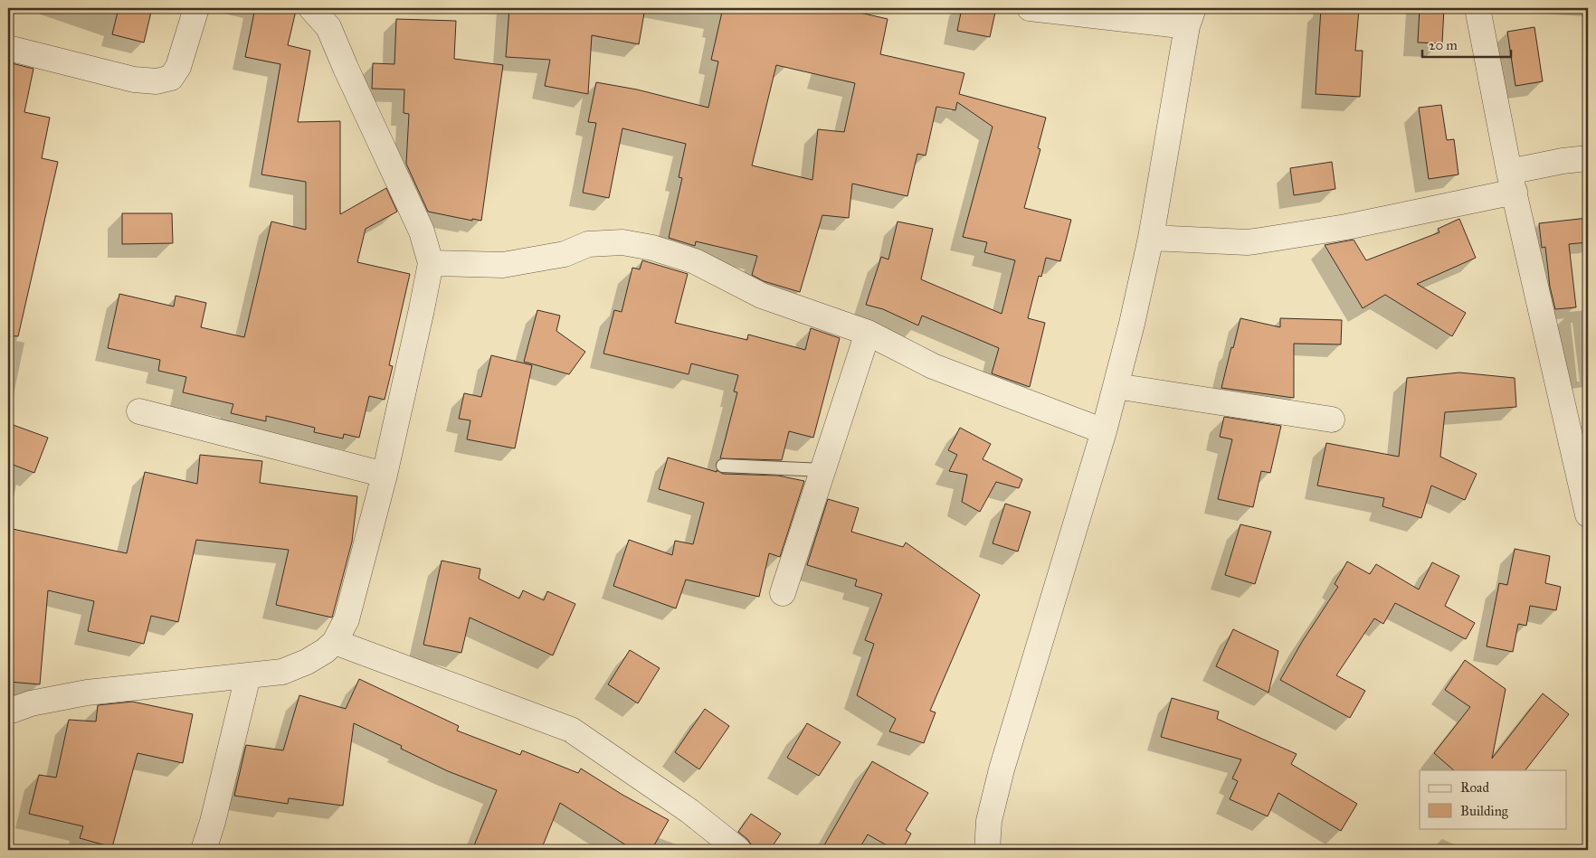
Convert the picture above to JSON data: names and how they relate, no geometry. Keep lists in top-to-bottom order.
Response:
{
  "legend": ["Road", "Building"],
  "scale_bar": "20 m"
}
